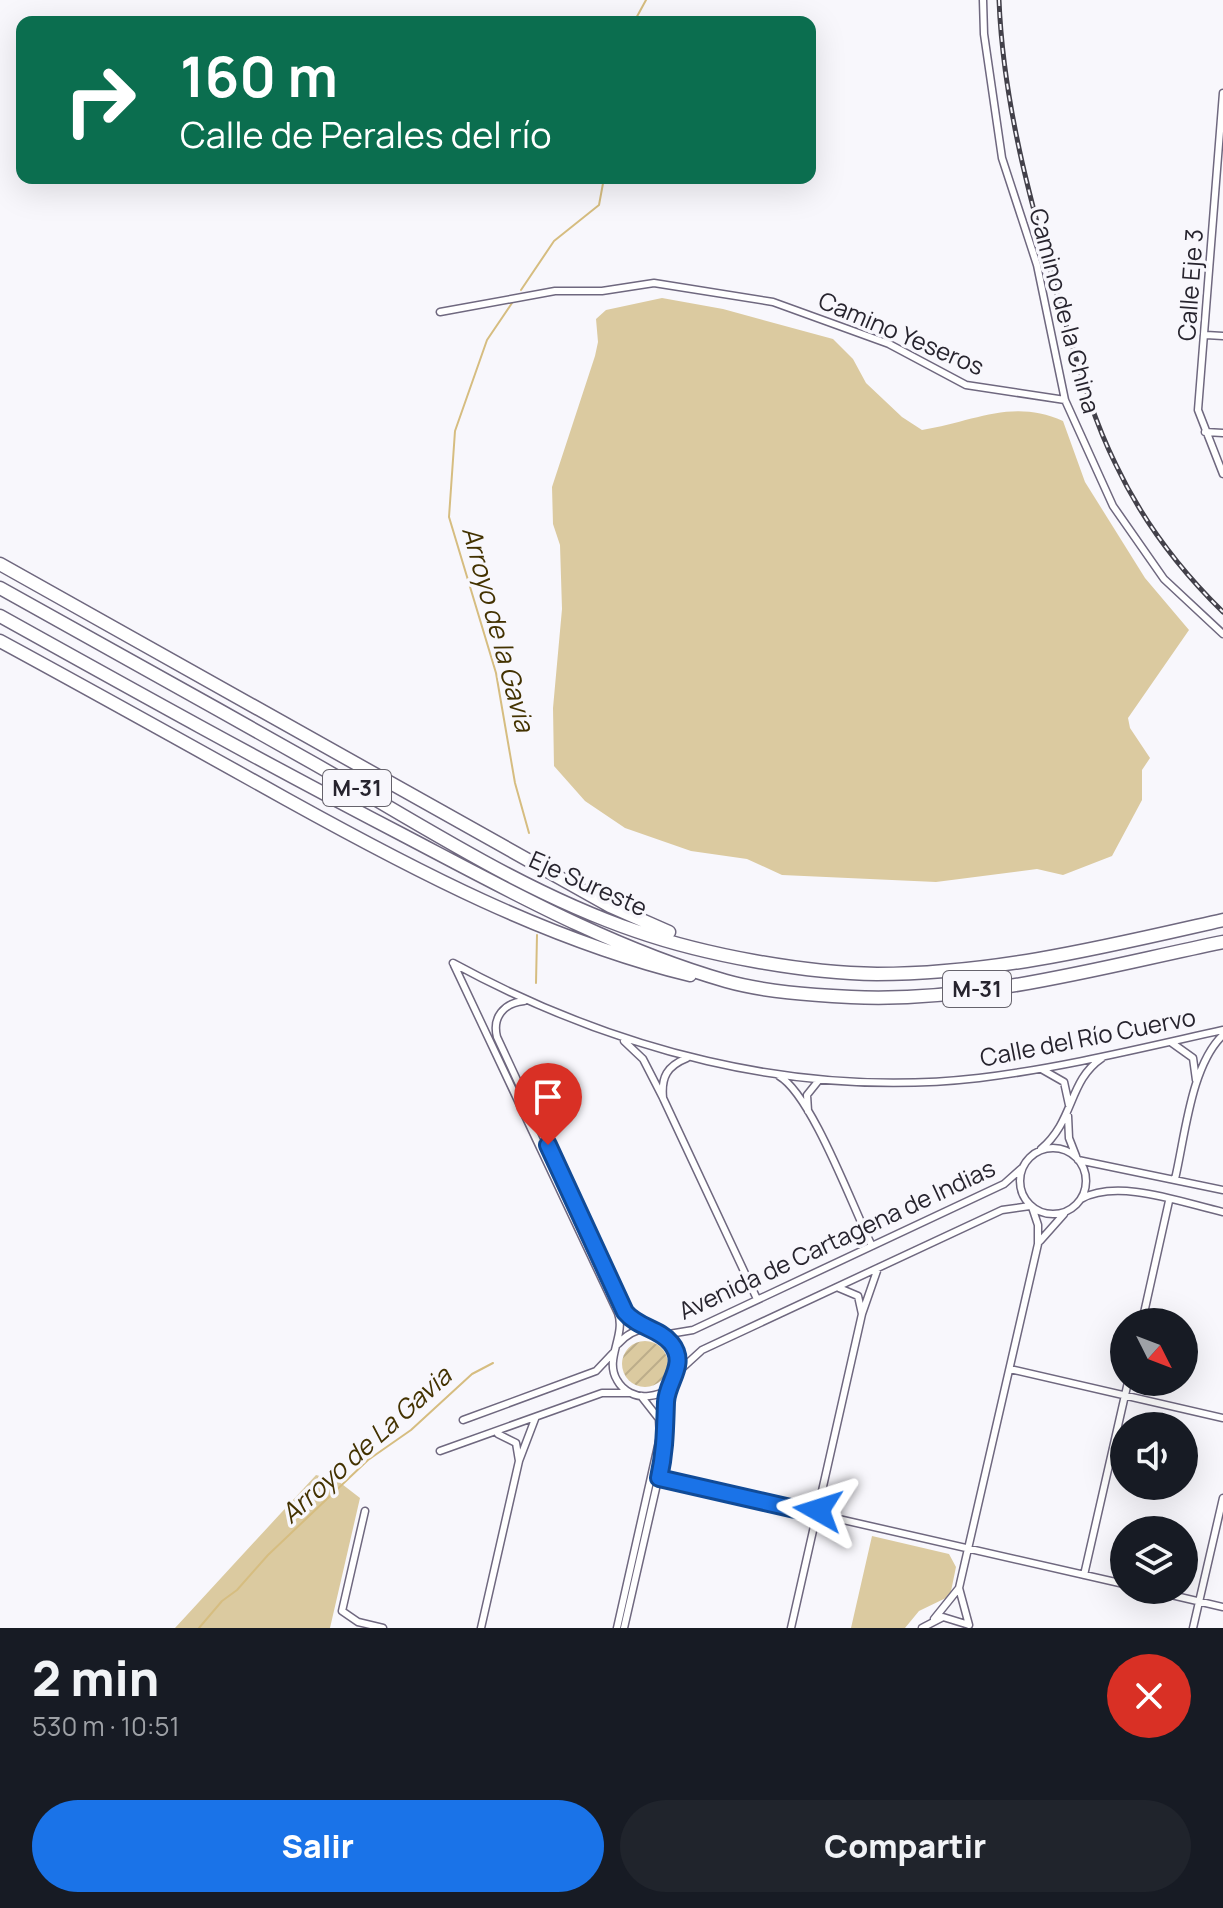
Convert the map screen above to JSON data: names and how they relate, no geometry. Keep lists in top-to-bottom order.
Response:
{
  "streets": {
    "highway": ["M-31", "Eje Sureste"],
    "street": [
      "Calle Eje 3",
      "Camino de la China",
      "Camino Yeseros",
      "Calle del Río Cuervo",
      "Avenida de Cartagena de Indias"
    ]
  },
  "crossings": [
    ["Camino de la China", "Camino Yeseros"],
    ["Calle del Río Cuervo", "Avenida de Cartagena de Indias"]
  ],
  "water": ["Arroyo de la Gavia", "Arroyo de La Gavia"],
  "north": "bottom right",
  "page": {
    "turn": ["160 m", "Calle de Perales del río"],
    "heading": ["2 min", "530 m · 10:51"],
    "buttons": ["Salir", "Compartir"]
  }
}
